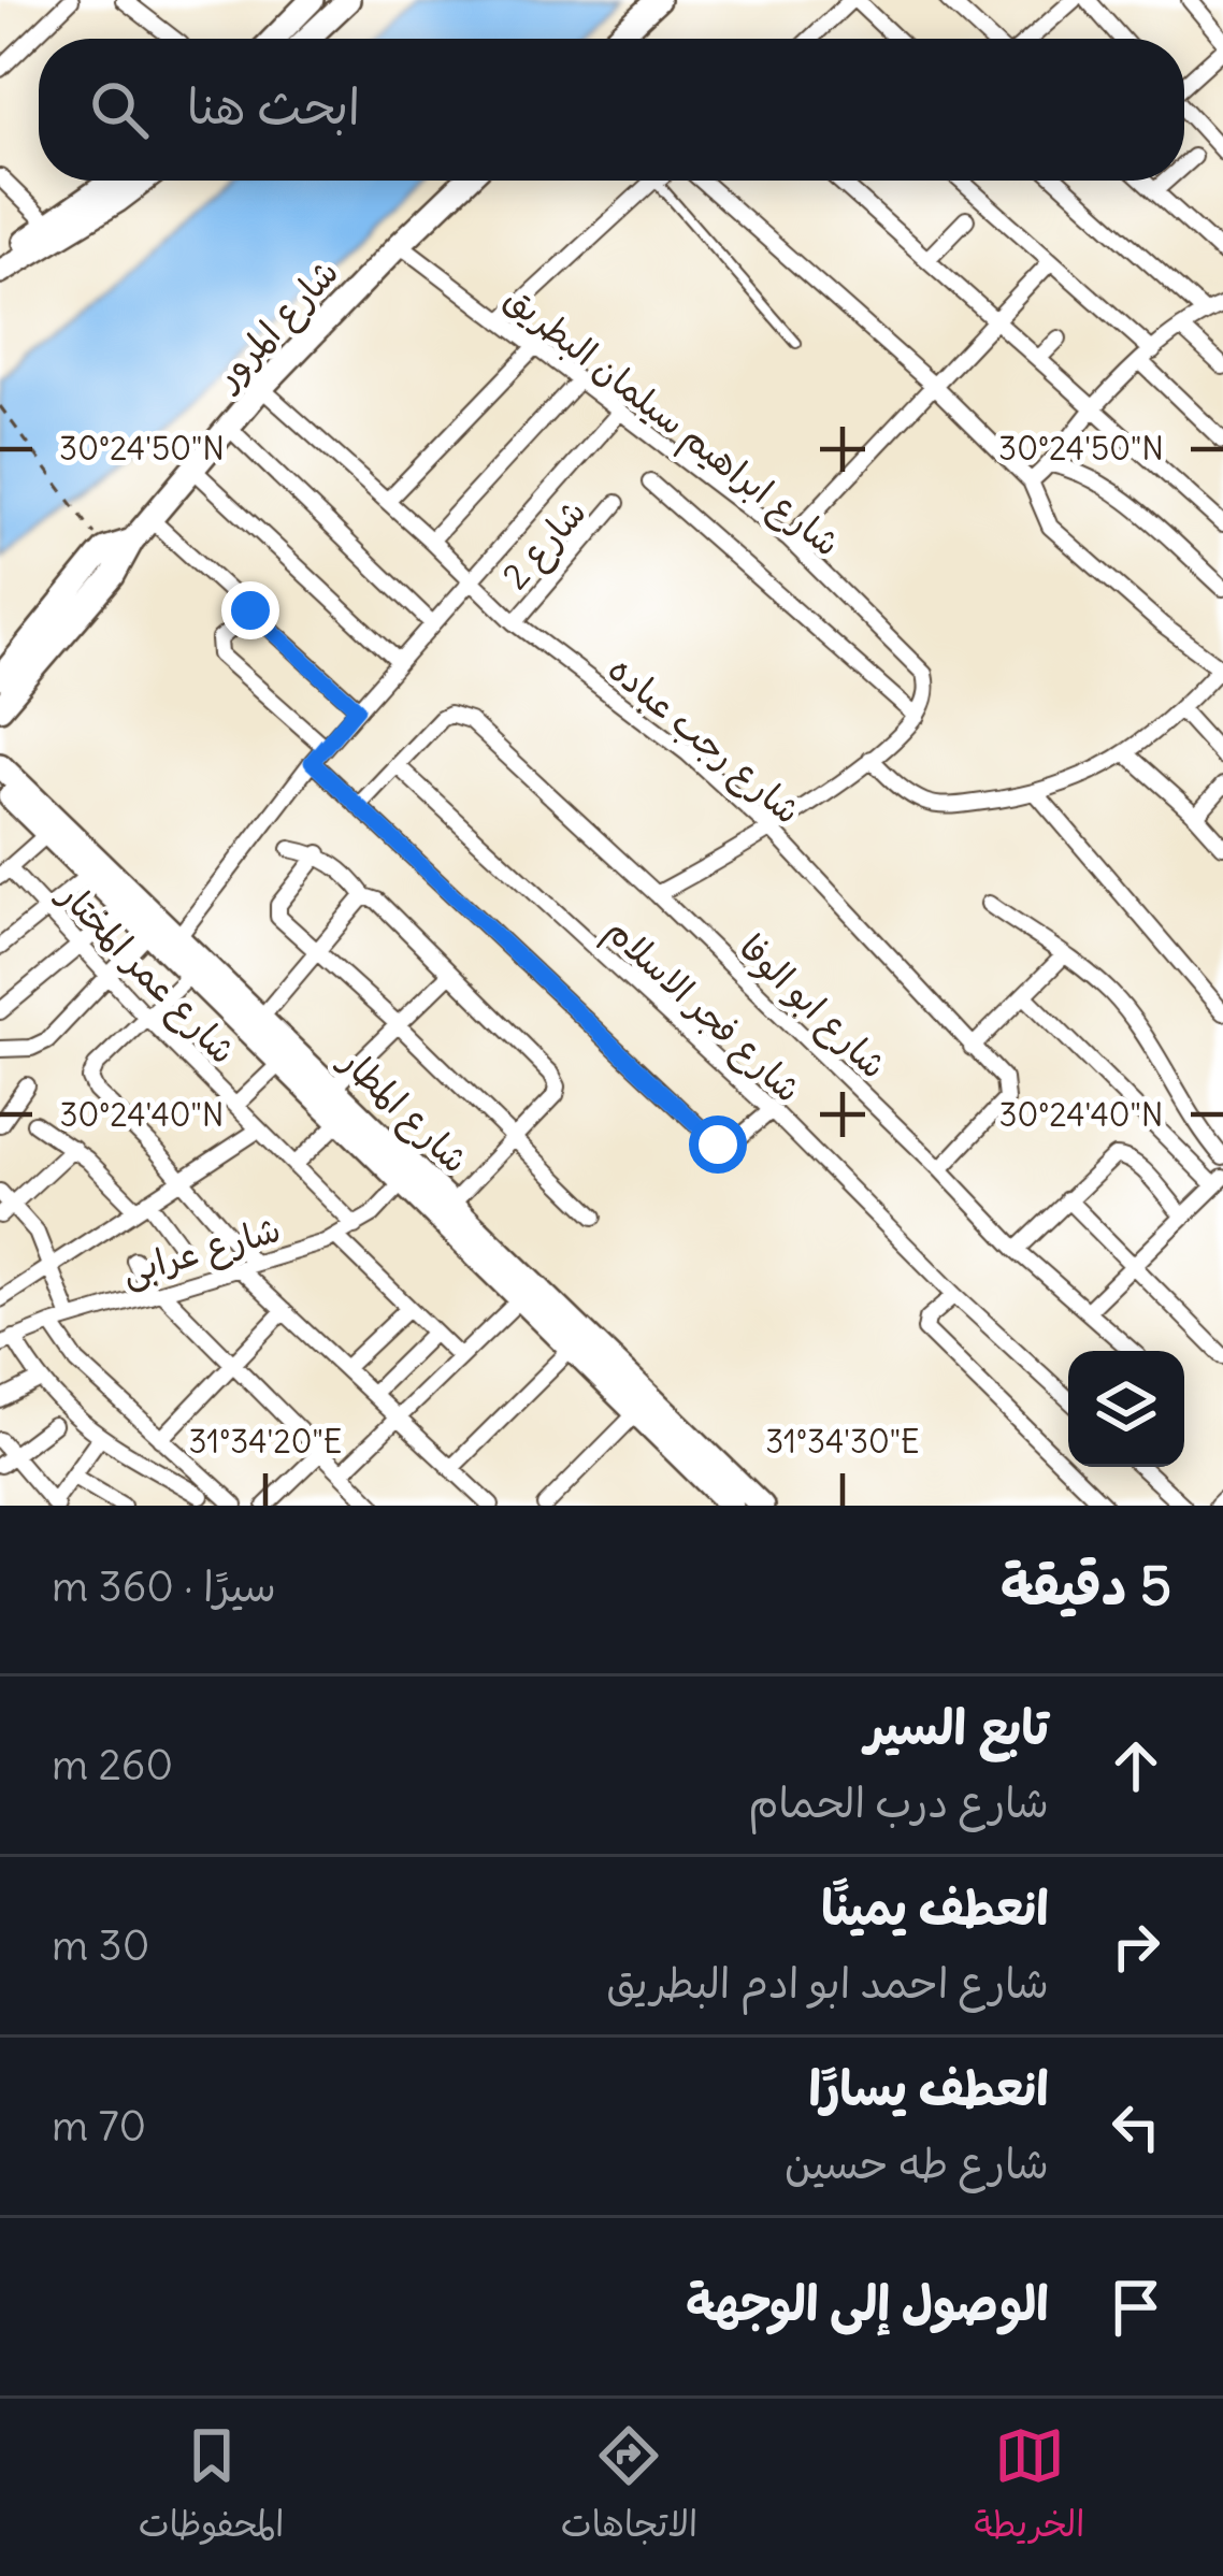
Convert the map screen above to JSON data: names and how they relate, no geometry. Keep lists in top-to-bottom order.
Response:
{
  "streets": {
    "street": [
      "شارع المرور",
      "شارع ابراهيم سيلمان البطريق",
      "شارع 2",
      "شارع رجب عباده",
      "شارع عمر المختار",
      "شارع ابو الوفا",
      "شارع فجر الاسلام",
      "شارع المطار",
      "شارع عرابى"
    ]
  },
  "crossings": [
    ["شارع المرور", "شارع ابراهيم سيلمان البطريق"],
    ["شارع المرور", "شارع رجب عباده"],
    ["شارع 2", "شارع رجب عباده"],
    ["شارع رجب عباده", "شارع ابو الوفا"],
    ["شارع عمر المختار", "شارع عرابى"],
    ["شارع ابو الوفا", "شارع فجر الاسلام"],
    ["شارع المطار", "شارع عرابى"]
  ],
  "page": {
    "search": "ابحث هنا",
    "heading": ["5 دقيقة", "سيرًا · 360 m"],
    "list": [
      ["تابع السير", "شارع درب الحمام", "260 m"],
      ["انعطف يمينًا", "شارع احمد ابو ادم البطريق", "30 m"],
      ["انعطف يسارًا", "شارع طه حسين", "70 m"],
      "الوصول إلى الوجهة"
    ],
    "nav": ["الخريطة", "الاتجاهات", "المحفوظات"]
  },
  "coordinates": [
    "30°24'50\"N",
    "30°24'40\"N",
    "31°34'20\"E",
    "31°34'30\"E"
  ]
}
